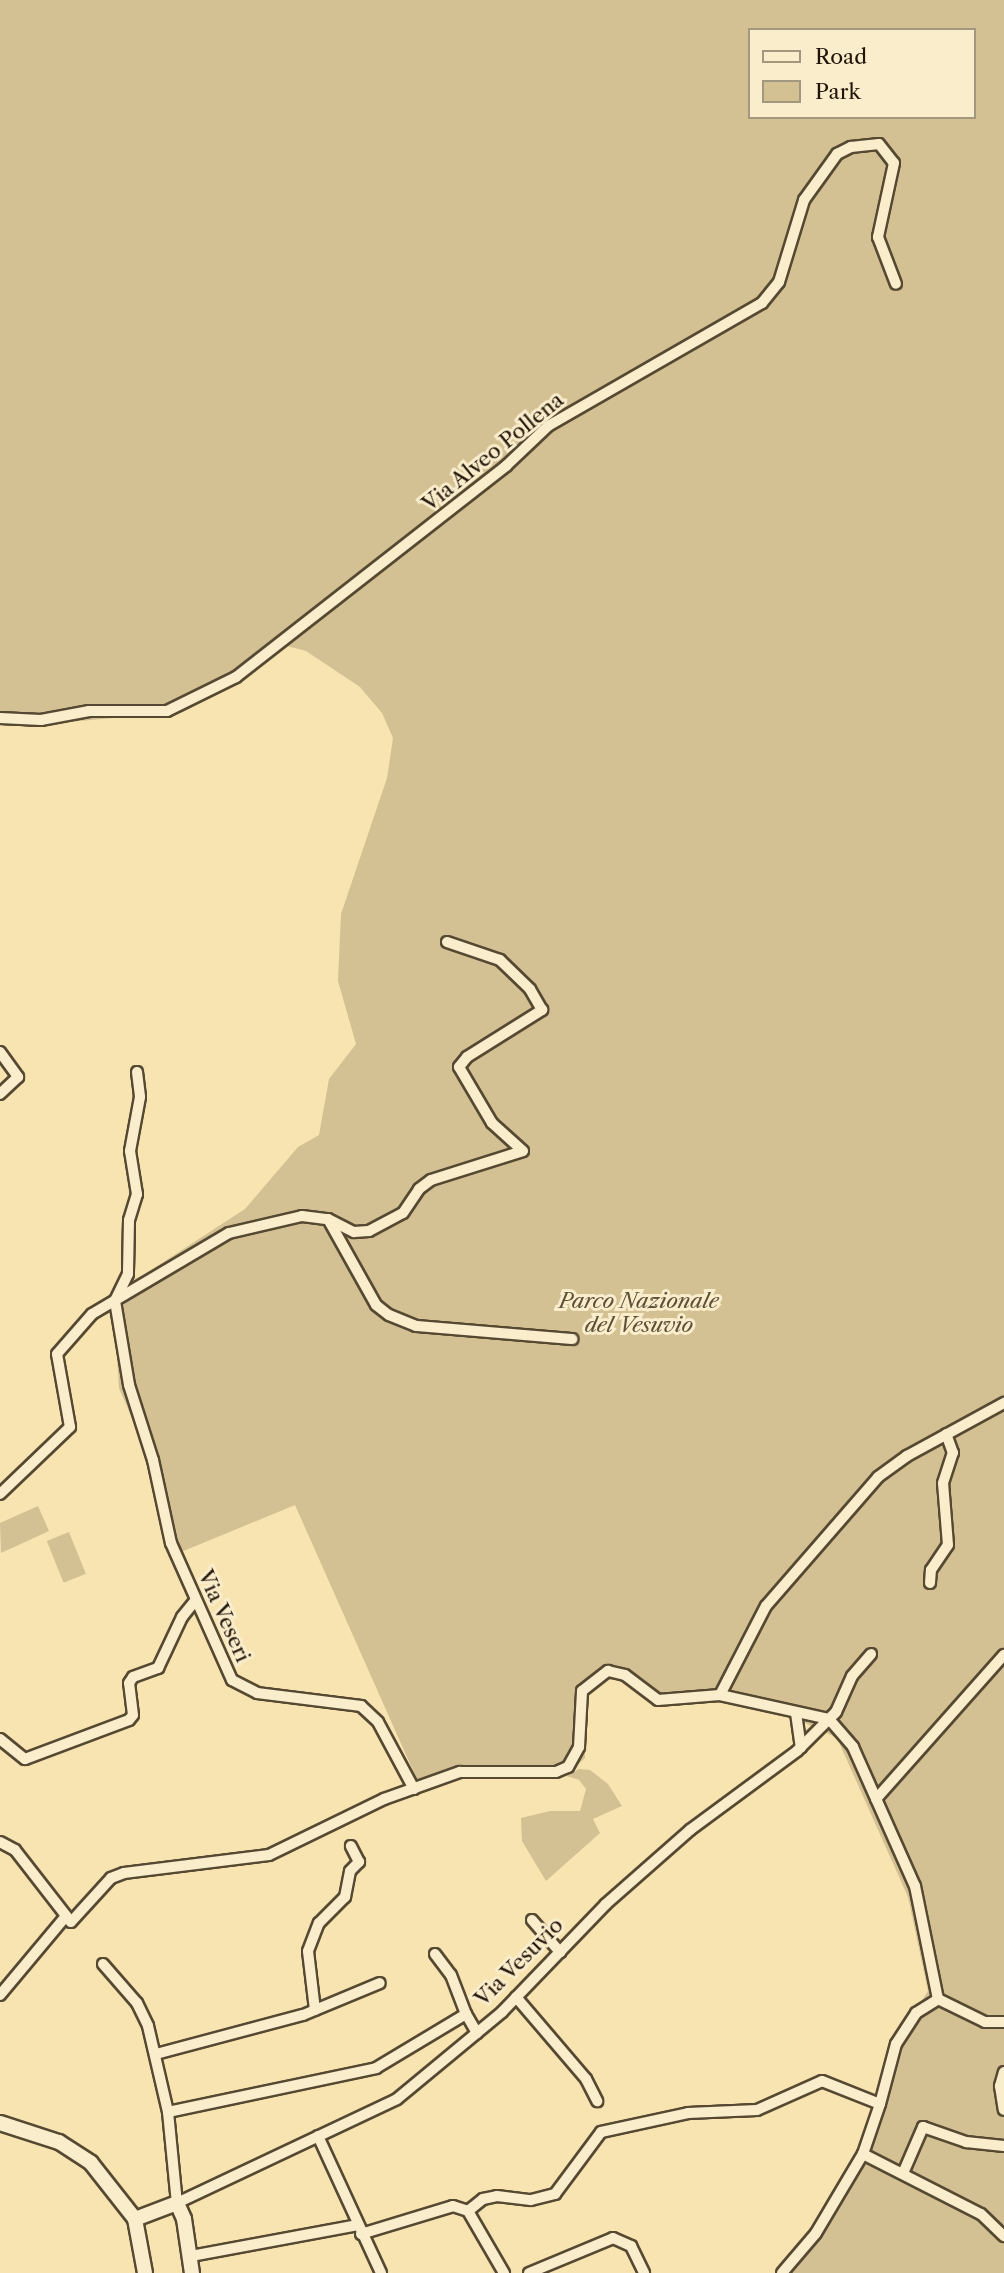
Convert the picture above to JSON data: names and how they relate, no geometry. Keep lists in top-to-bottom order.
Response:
{
  "streets": {
    "street": ["Via Alveo Pollena", "Via Veseri", "Via Vesuvio"]
  },
  "parks": ["Parco Nazionale del Vesuvio"],
  "legend": ["Road", "Park"]
}
